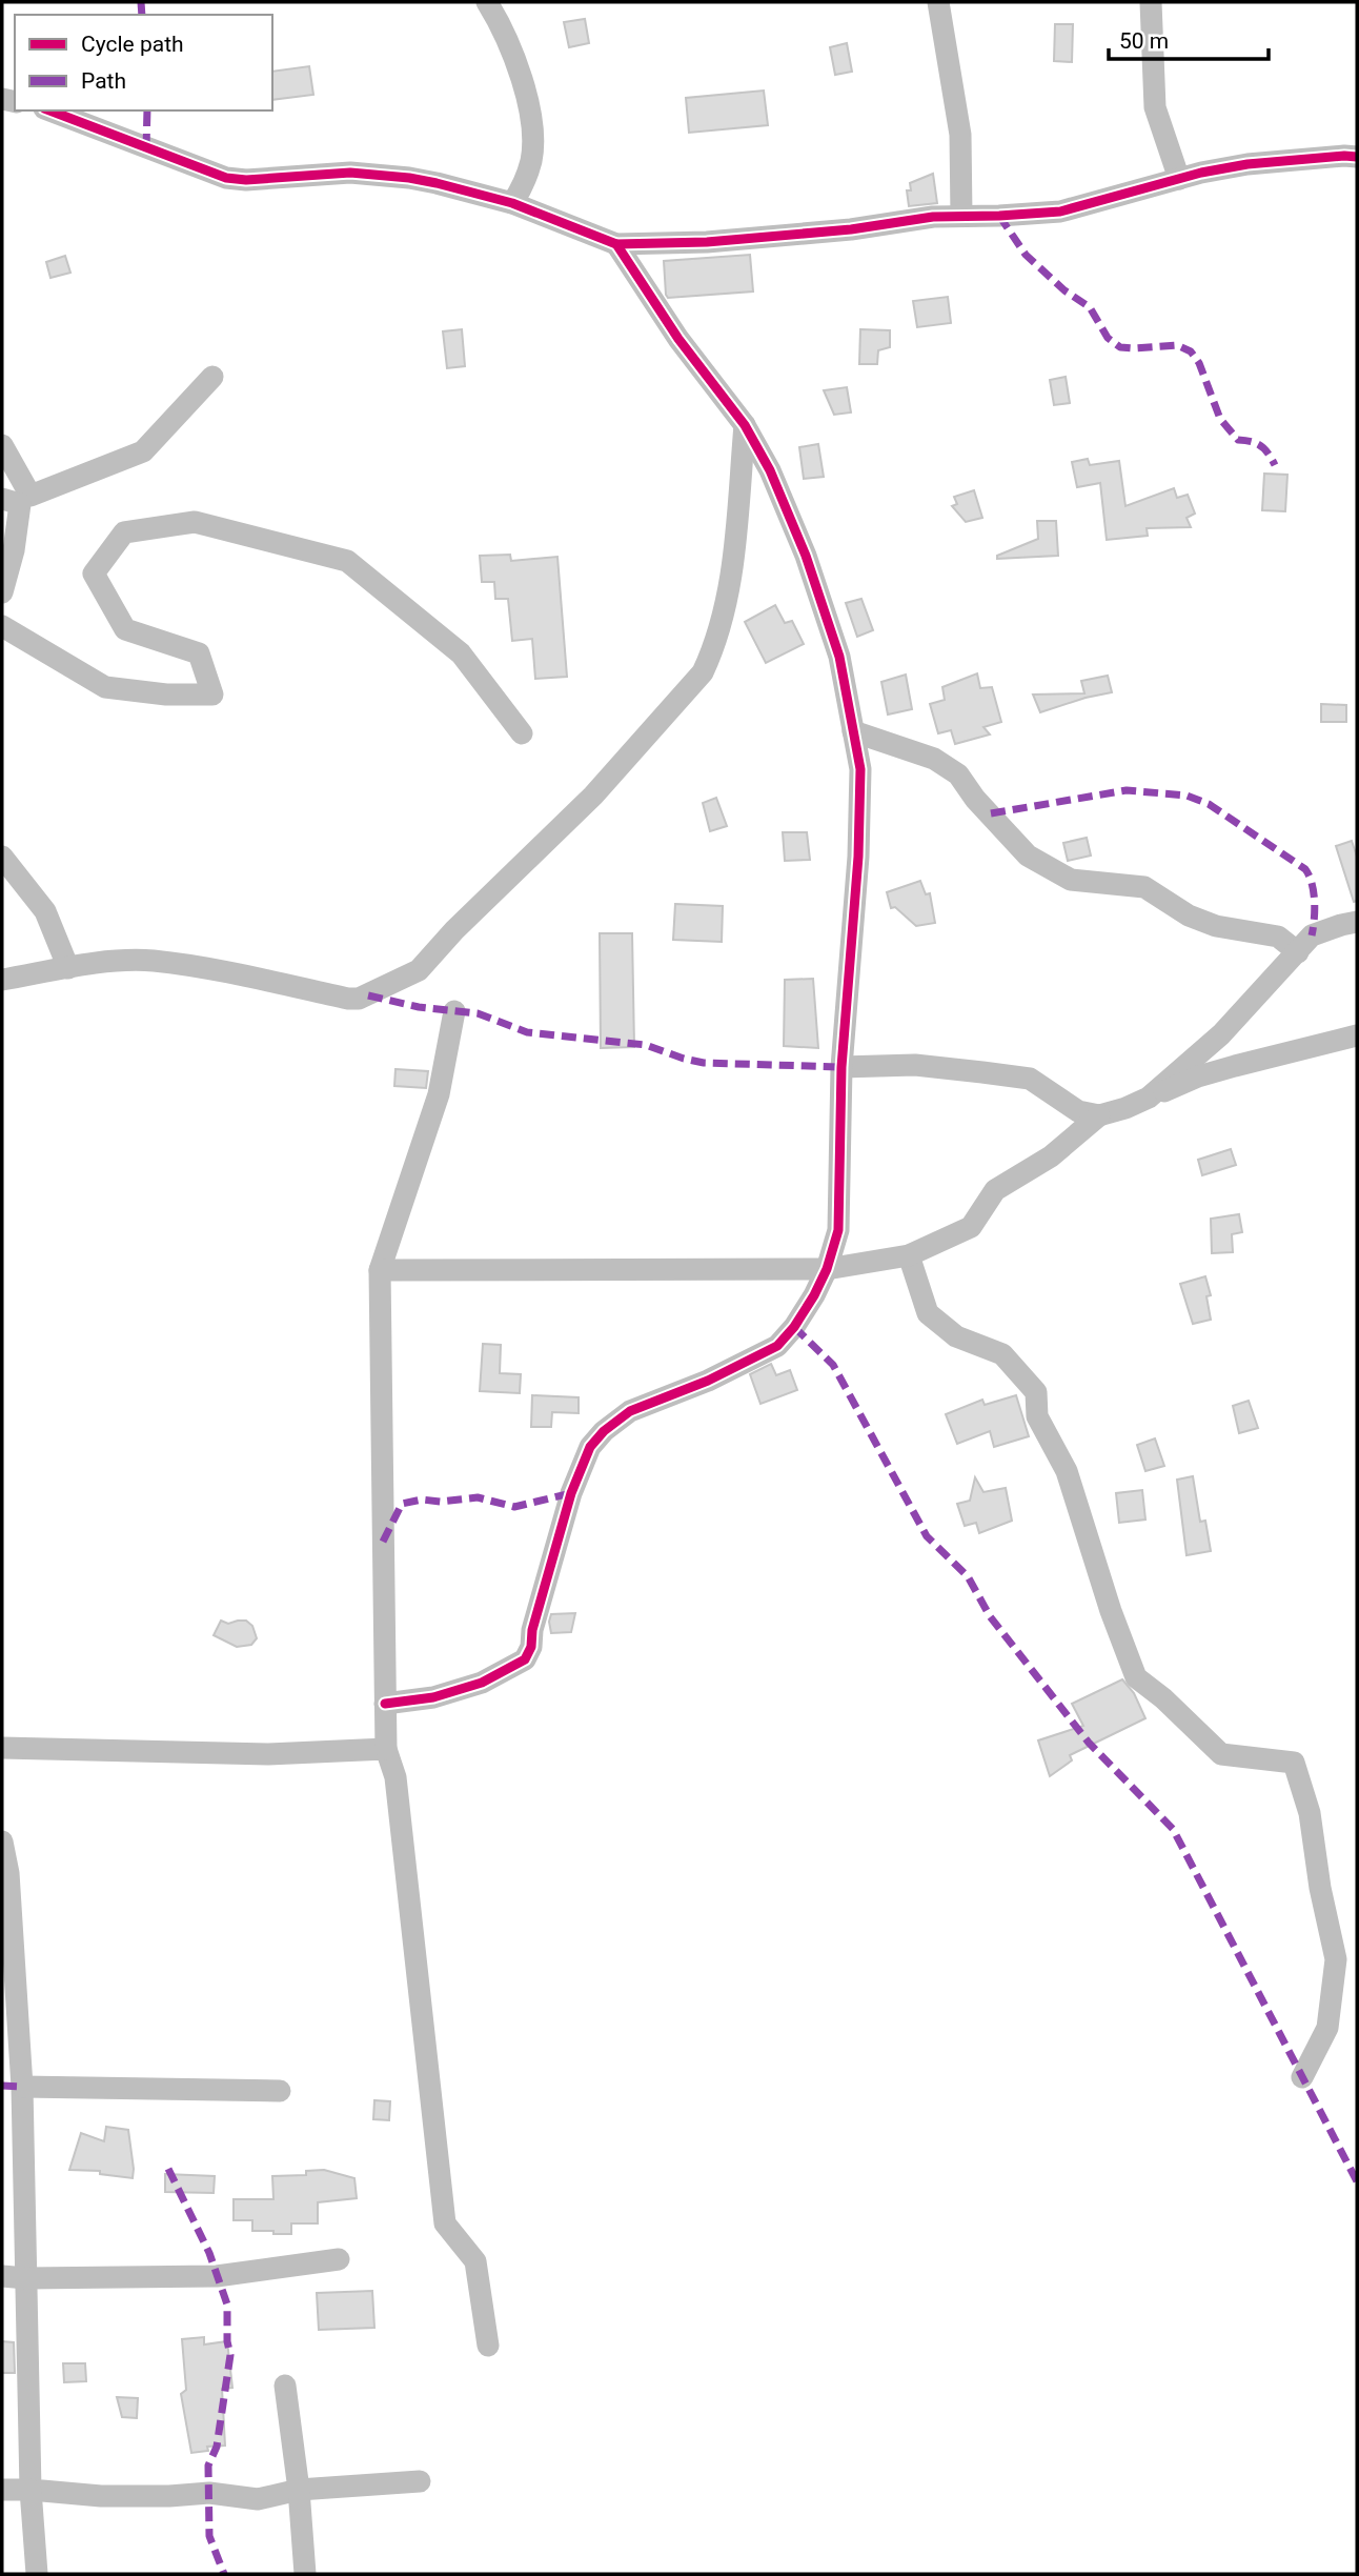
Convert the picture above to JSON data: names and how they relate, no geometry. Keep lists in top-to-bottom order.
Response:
{
  "legend": ["Cycle path", "Path"],
  "scale_bar": "50 m"
}
